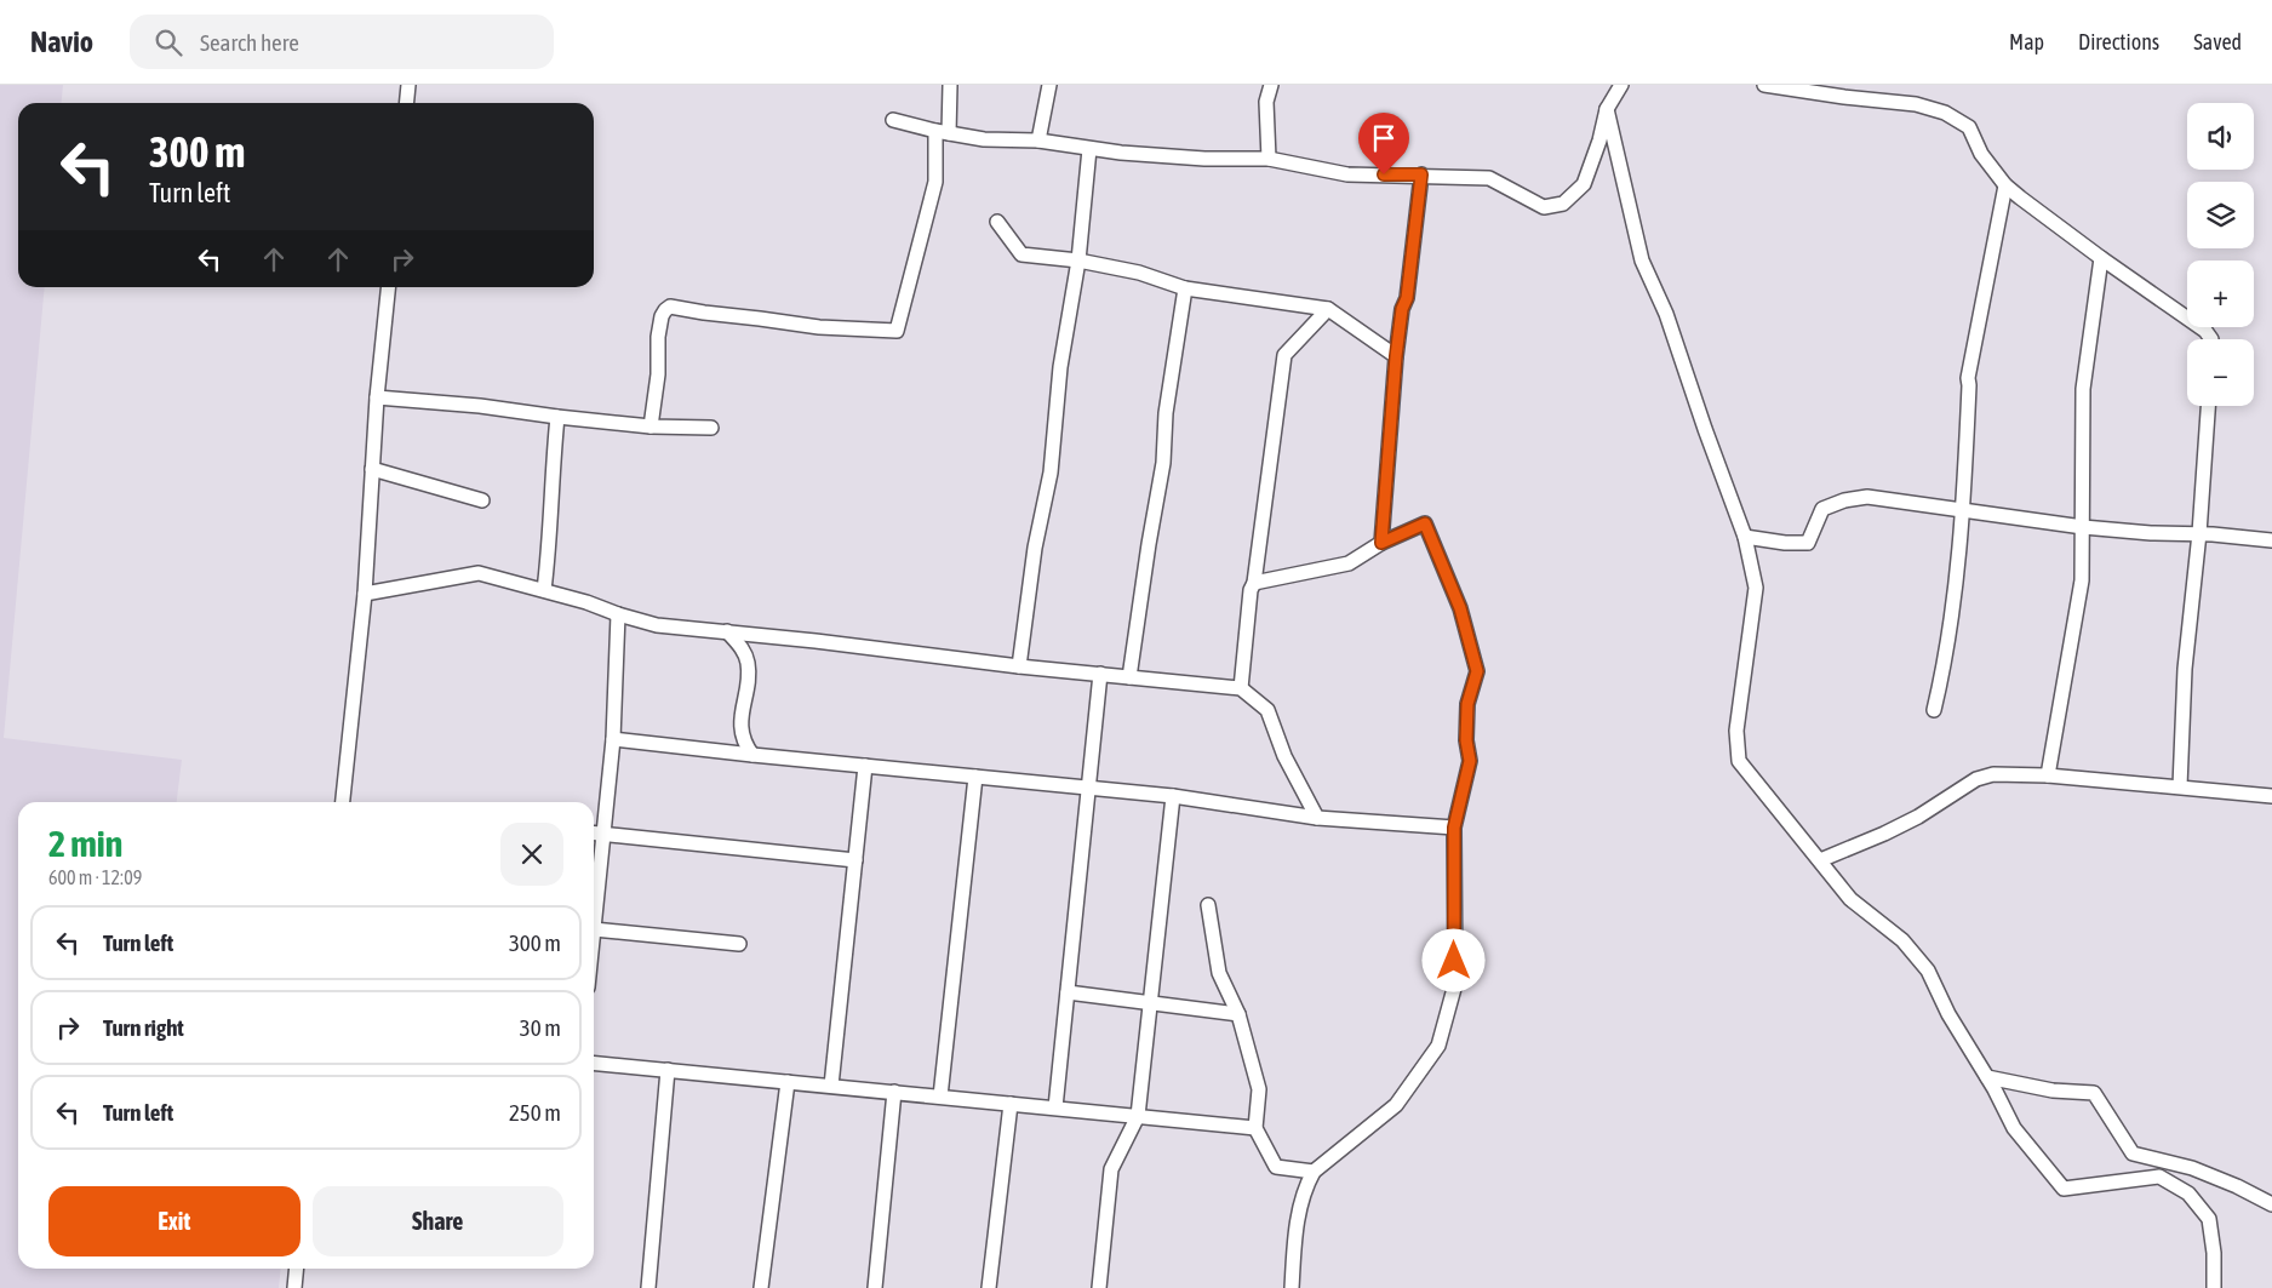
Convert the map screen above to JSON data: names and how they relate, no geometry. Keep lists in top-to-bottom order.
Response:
{
  "page": {
    "header": "Navio",
    "search": "Search here",
    "nav": ["Map", "Directions", "Saved"],
    "map_buttons": ["+", "−"],
    "turn": ["300 m", "Turn left"],
    "heading": ["2 min", "600 m · 12:09"],
    "list": [
      {
        "name": "Turn left",
        "value": "300 m"
      },
      {
        "name": "Turn right",
        "value": "30 m"
      },
      {
        "name": "Turn left",
        "value": "250 m"
      }
    ],
    "buttons": ["Exit", "Share"]
  }
}
